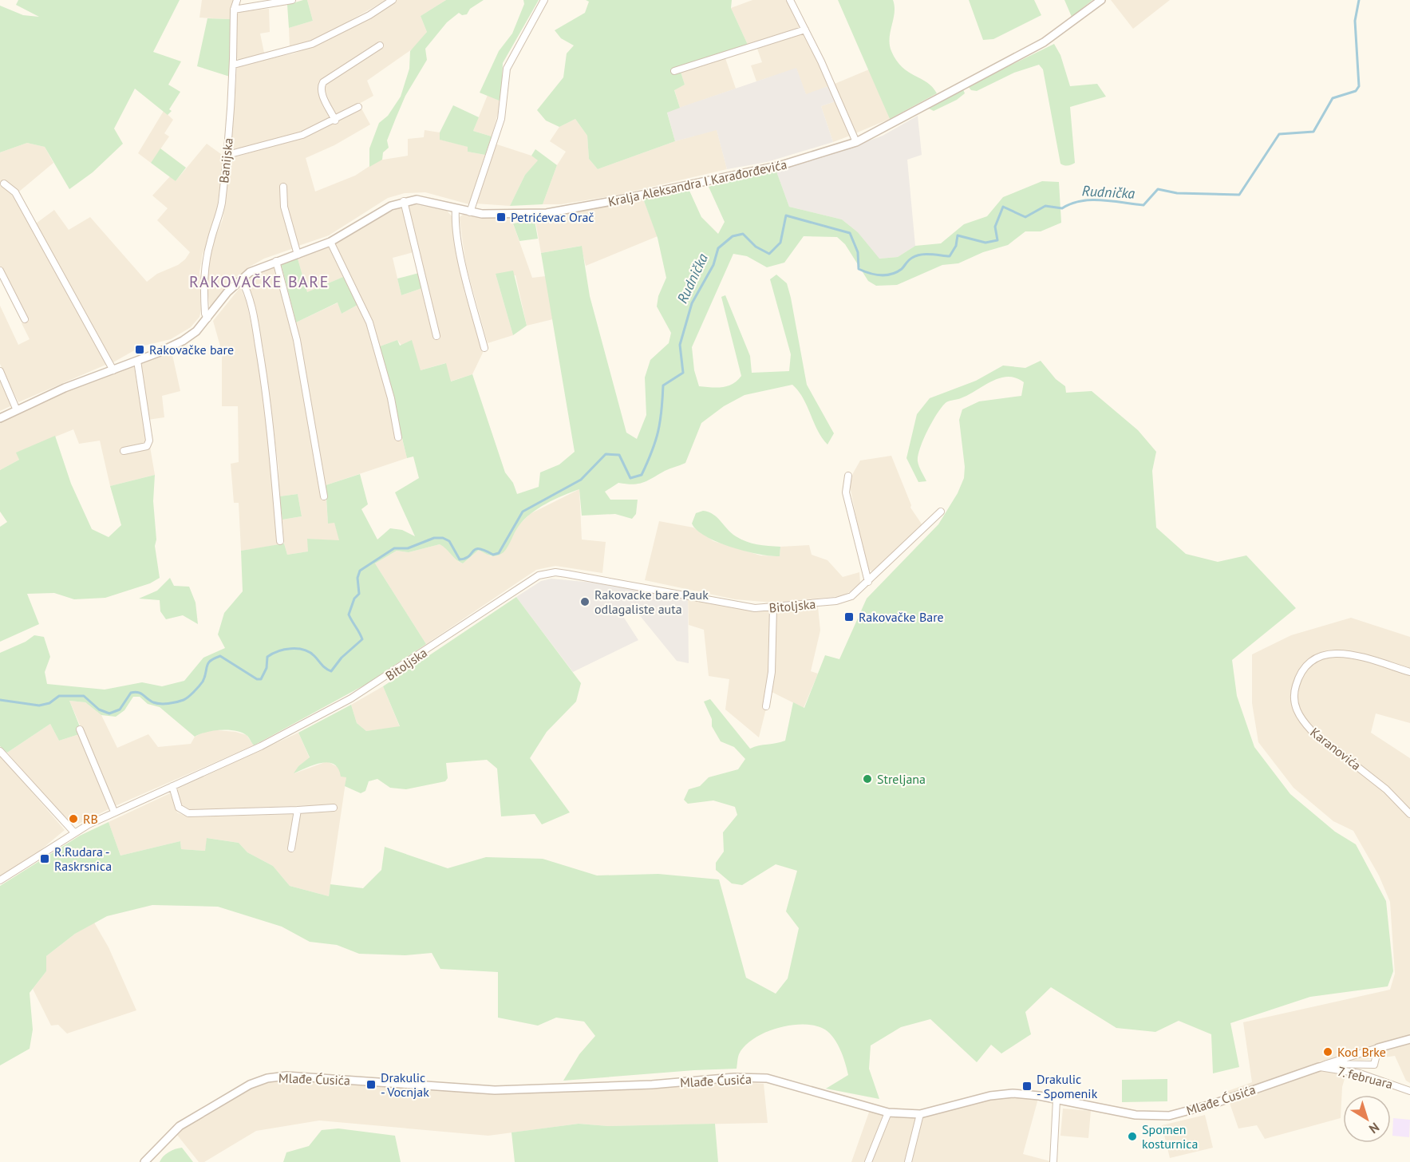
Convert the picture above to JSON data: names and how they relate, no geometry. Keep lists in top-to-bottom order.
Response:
{
  "streets": {
    "street": [
      "Banijska",
      "Kralja Aleksandra I Karađorđevića",
      "Bitoljska",
      "Karanovića",
      "7. februara",
      "Mlađe Ćusića"
    ]
  },
  "crossings": [
    ["Banijska", "Kralja Aleksandra I Karađorđevića"],
    ["7. februara", "Mlađe Ćusića"]
  ],
  "districts": ["RAKOVAČKE BARE"],
  "water": ["Rudnička"],
  "places": {
    "transit": [
      "Petrićevac Orač",
      "Rakovačke bare",
      "Rakovačke Bare",
      "R.Rudara - Raskrsnica",
      "Drakulic - Vocnjak",
      "Drakulic - Spomenik"
    ],
    "other": [
      "Rakovacke bare Pauk odlagaliste auta",
      "Streljana",
      "RB",
      "Kod Brke",
      "Spomen kosturnica"
    ]
  },
  "north": "bottom right"
}
